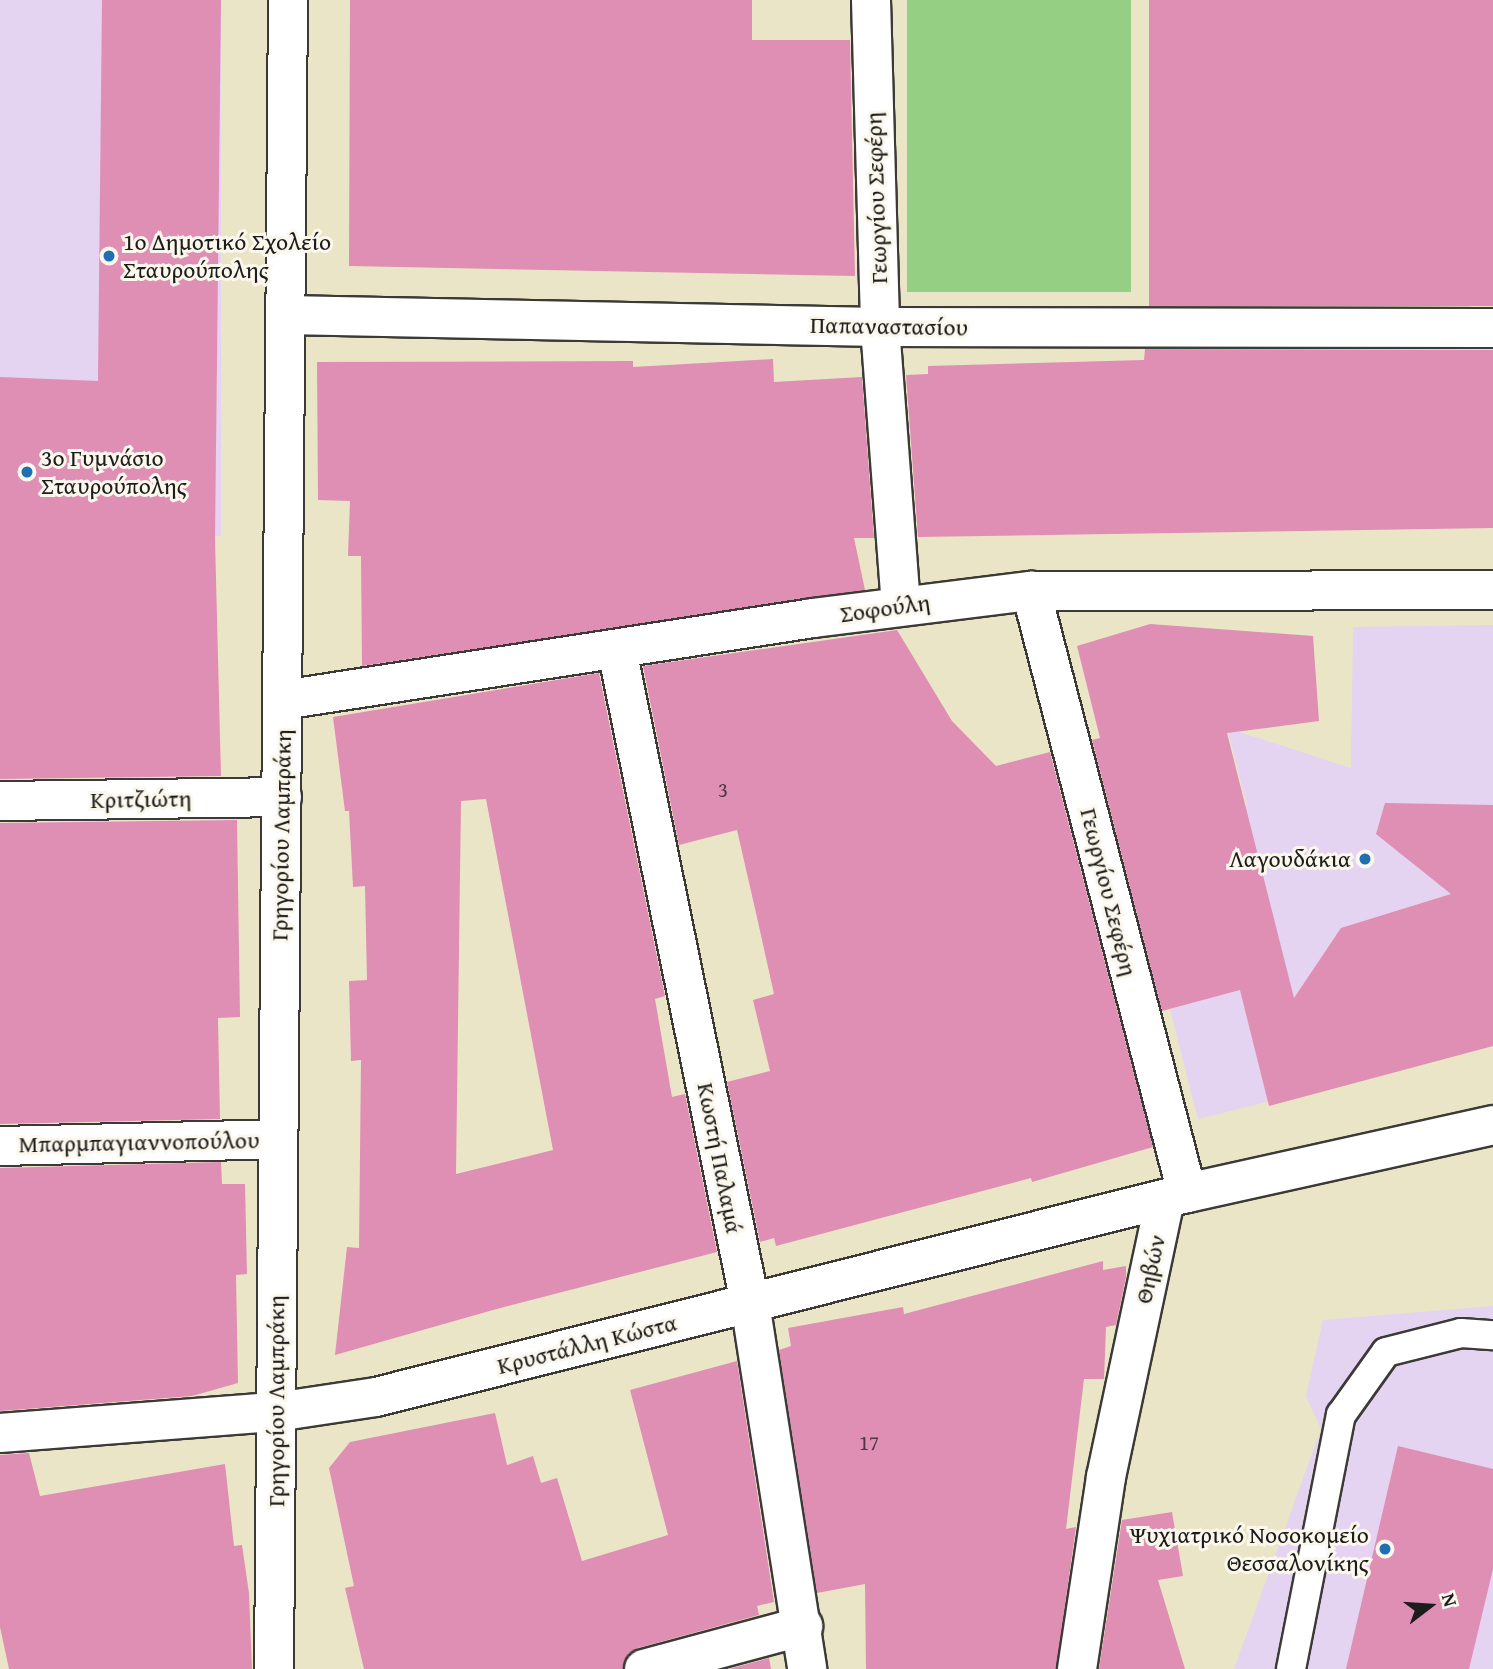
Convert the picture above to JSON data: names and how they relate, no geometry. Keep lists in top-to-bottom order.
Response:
{
  "streets": {
    "street": [
      "Γεωργίου Σεφέρη",
      "Παπαναστασίου",
      "Σοφούλη",
      "Κριτζιώτη",
      "Γρηγορίου Λαμπράκη",
      "Μπαρμπαγιαννοπούλου",
      "Κωστή Παλαμά",
      "Θηβών",
      "Κρυστάλλη Κώστα"
    ]
  },
  "crossings": [
    ["Γεωργίου Σεφέρη", "Παπαναστασίου"],
    ["Γεωργίου Σεφέρη", "Σοφούλη"],
    ["Γεωργίου Σεφέρη", "Θηβών"],
    ["Γεωργίου Σεφέρη", "Κρυστάλλη Κώστα"],
    ["Παπαναστασίου", "Γρηγορίου Λαμπράκη"],
    ["Σοφούλη", "Γρηγορίου Λαμπράκη"],
    ["Σοφούλη", "Κωστή Παλαμά"],
    ["Κριτζιώτη", "Γρηγορίου Λαμπράκη"],
    ["Γρηγορίου Λαμπράκη", "Μπαρμπαγιαννοπούλου"],
    ["Γρηγορίου Λαμπράκη", "Κρυστάλλη Κώστα"],
    ["Κωστή Παλαμά", "Κρυστάλλη Κώστα"],
    ["Θηβών", "Κρυστάλλη Κώστα"]
  ],
  "places": [
    "1ο Δημοτικό Σχολείο Σταυρούπολης",
    "3ο Γυμνάσιο Σταυρούπολης",
    "Λαγουδάκια",
    "Ψυχιατρικό Νοσοκομείο Θεσσαλονίκης"
  ],
  "house_numbers": ["3", "17"],
  "north": "right"
}
